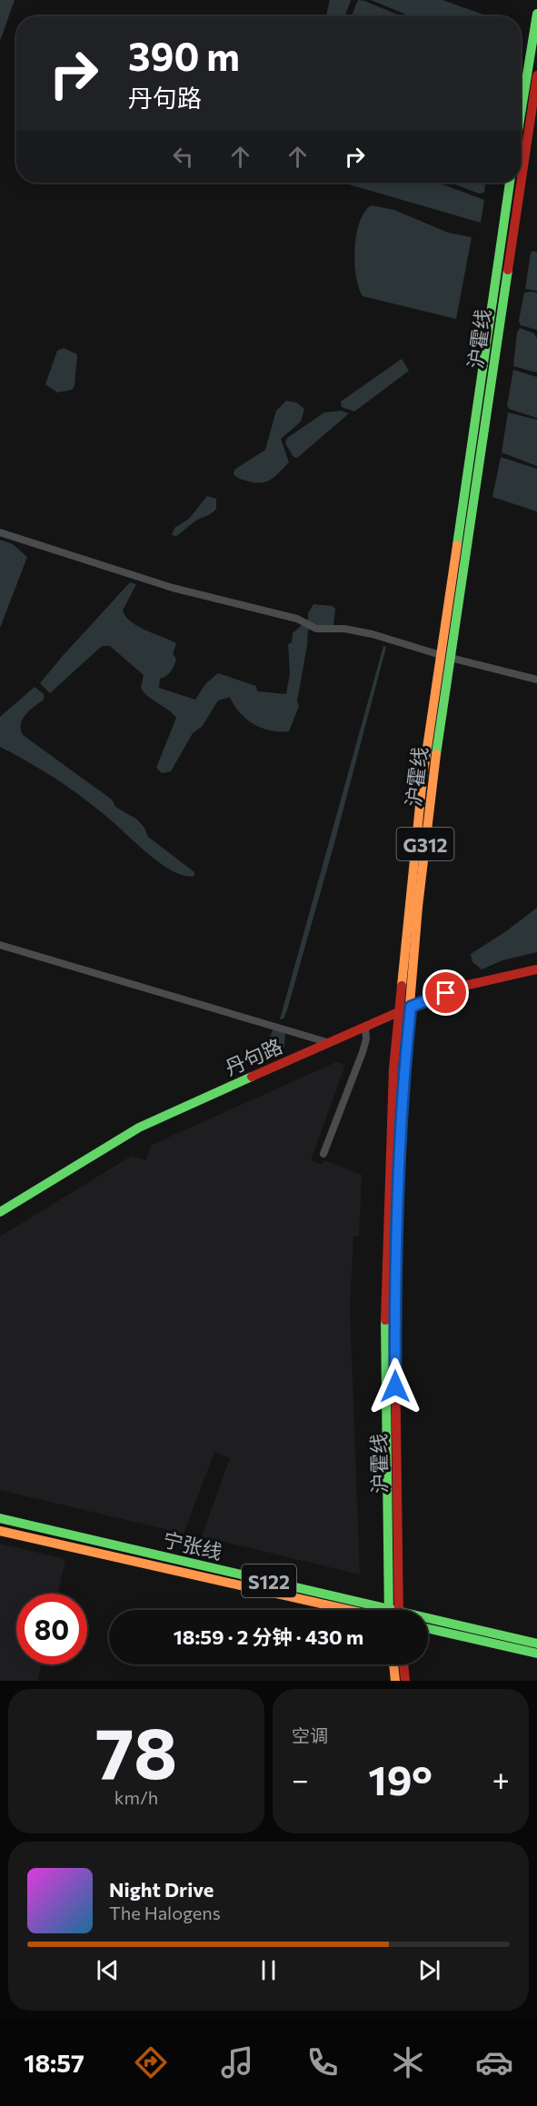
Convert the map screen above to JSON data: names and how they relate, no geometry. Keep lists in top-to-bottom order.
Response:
{
  "streets": {
    "main road": [
      "沪霍线",
      "G312",
      "丹句路",
      "宁张线",
      "S122"
    ]
  },
  "crossings": [
    ["沪霍线", "丹句路"]
  ],
  "page": {
    "turn": ["390 m", "丹句路"],
    "limit": "80",
    "trip": "18:59 · 2 分钟 · 430 m",
    "tile": [
      ["78", "km/h"],
      "空调"
    ],
    "heat": ["−", "19°", "+"],
    "song": ["Night Drive", "The Halogens"],
    "tabs": "18:57"
  }
}
